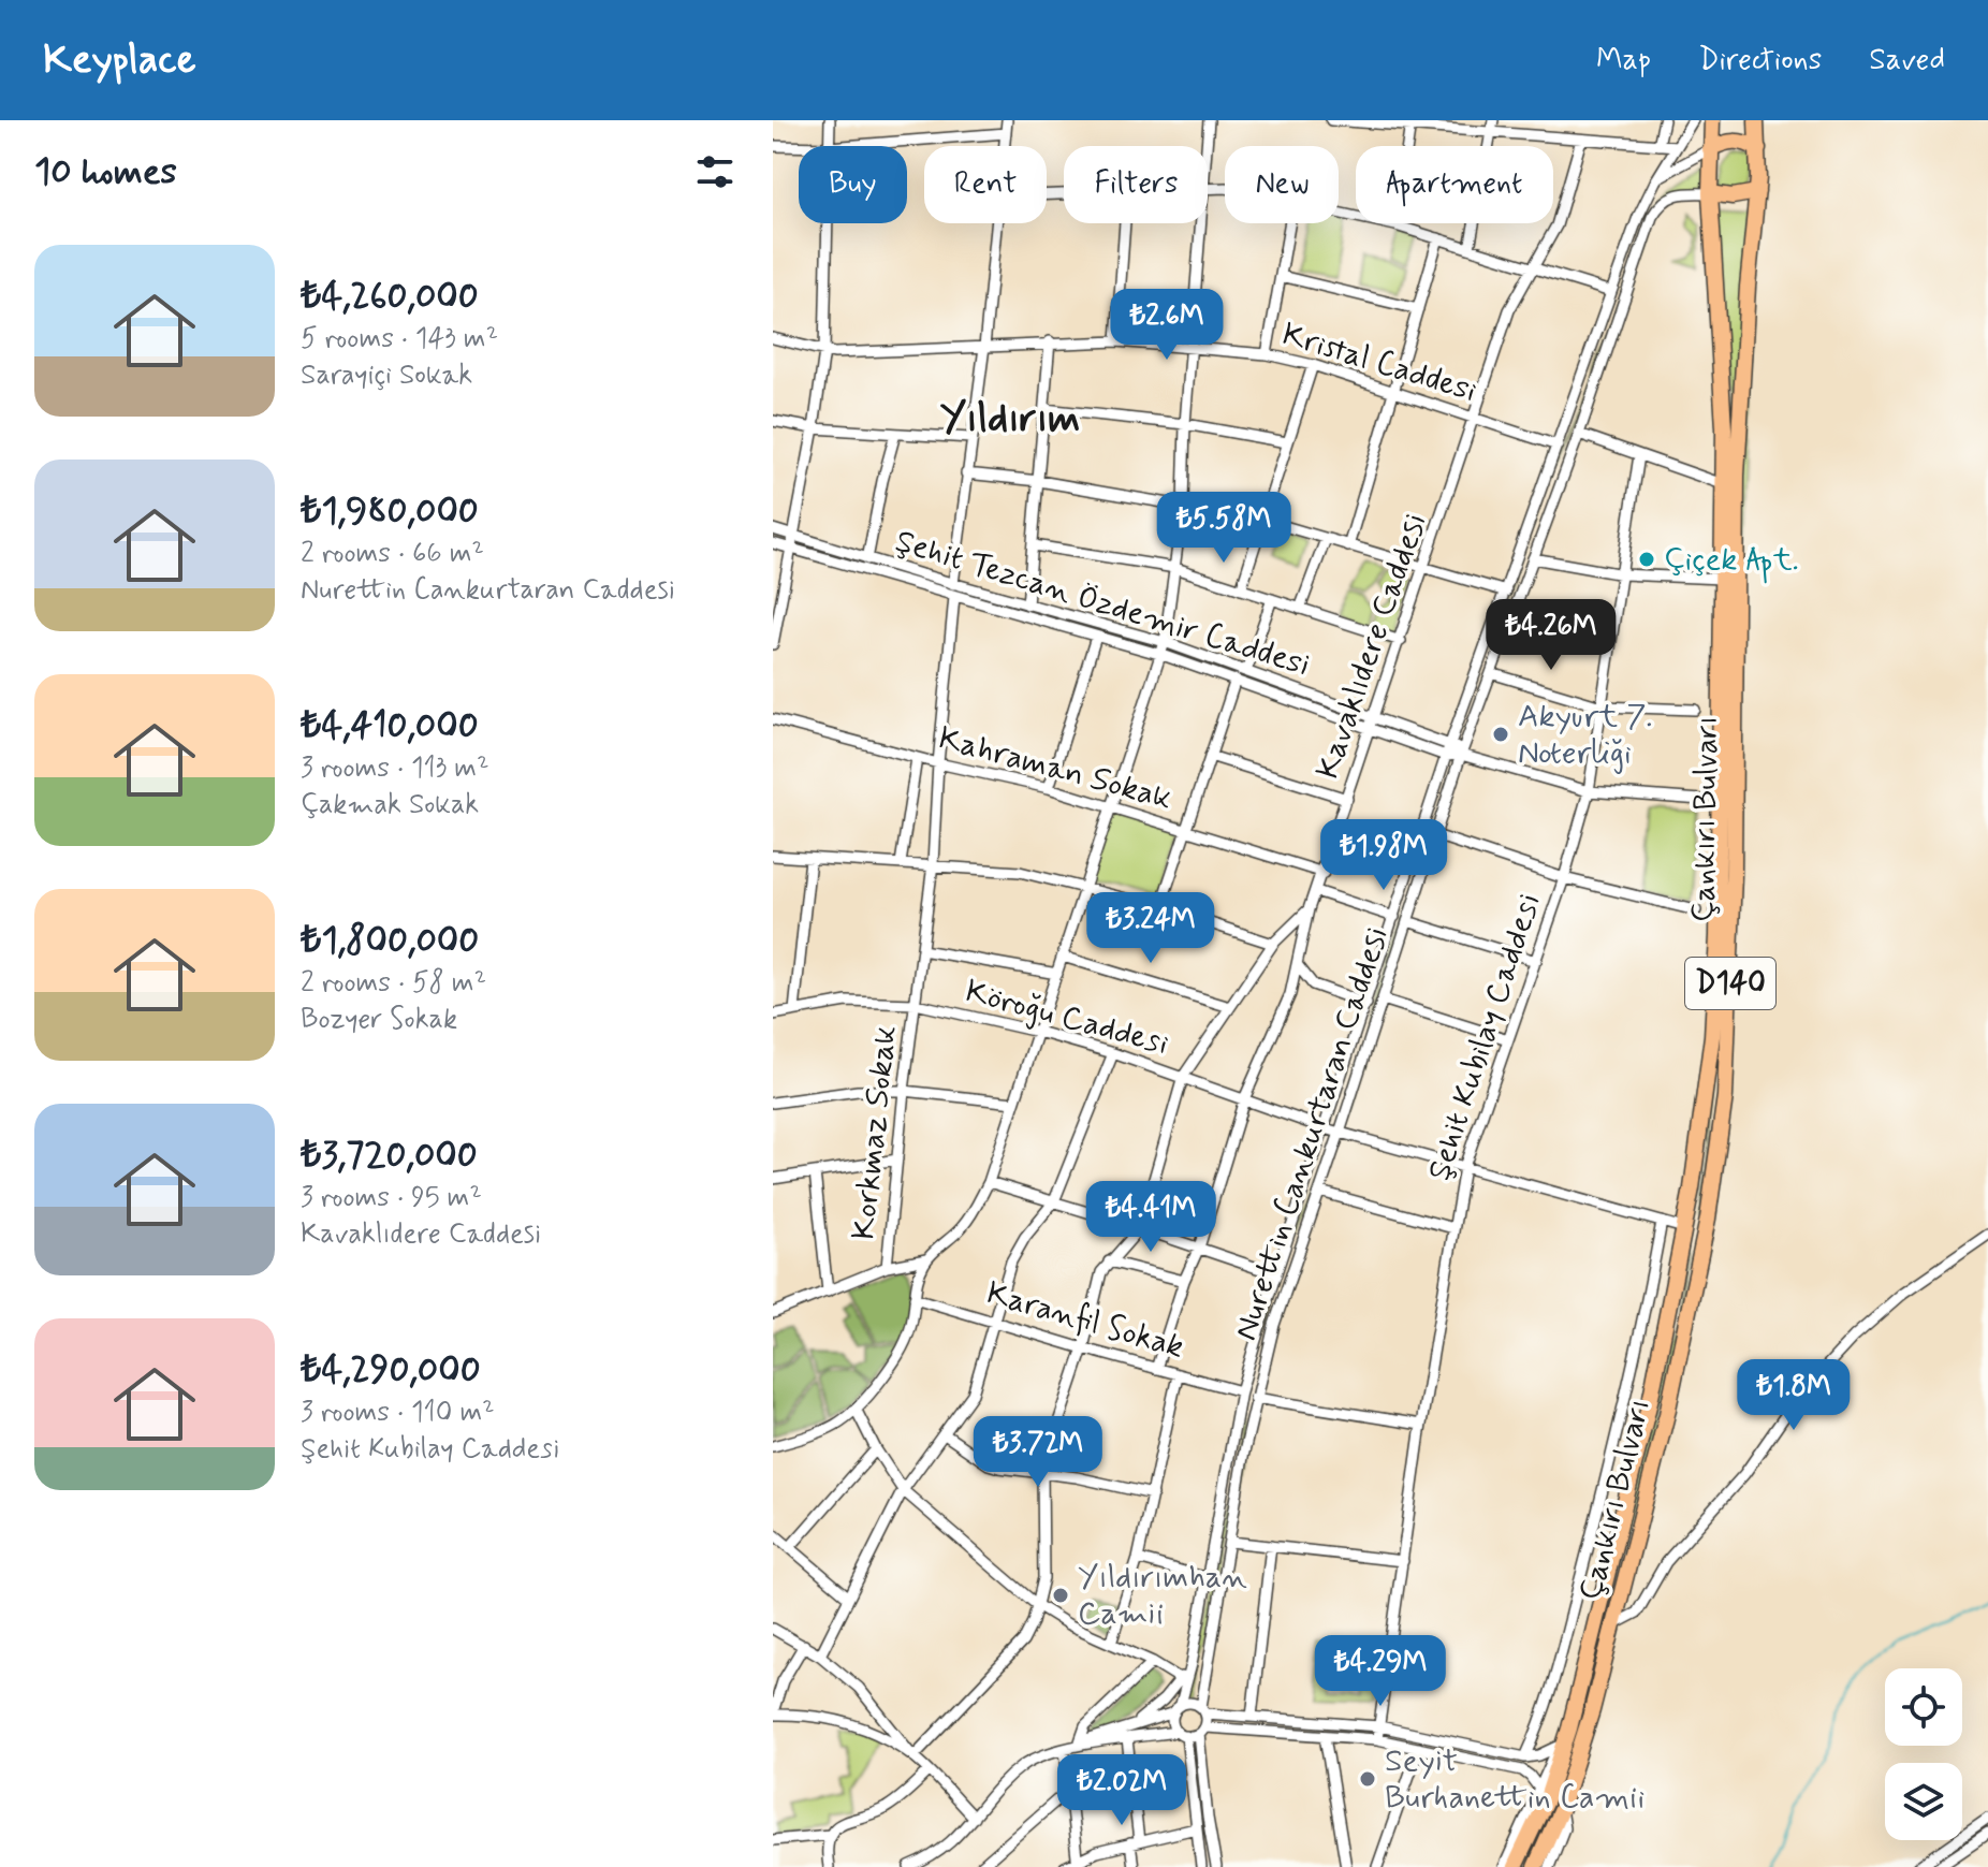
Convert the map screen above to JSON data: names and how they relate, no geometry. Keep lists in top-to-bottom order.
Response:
{
  "streets": {
    "highway": ["Çankırı Bulvarı", "D140"],
    "street": [
      "Kristal Caddesi",
      "Şehit Tezcan Özdemir Caddesi",
      "Kavaklıdere Caddesi",
      "Kahraman Sokak",
      "Köroğu Caddesi",
      "Şehit Kubilay Caddesi",
      "Korkmaz Sokak",
      "Nurettin Cankurtaran Caddesi",
      "Karanfil Sokak"
    ]
  },
  "crossings": [
    ["Kristal Caddesi", "Kavaklıdere Caddesi"],
    ["Kristal Caddesi", "Nurettin Cankurtaran Caddesi"],
    ["Şehit Tezcan Özdemir Caddesi", "Kavaklıdere Caddesi"],
    ["Şehit Tezcan Özdemir Caddesi", "Korkmaz Sokak"],
    ["Şehit Tezcan Özdemir Caddesi", "Nurettin Cankurtaran Caddesi"],
    ["Kavaklıdere Caddesi", "Kahraman Sokak"],
    ["Kavaklıdere Caddesi", "Köroğu Caddesi"],
    ["Kavaklıdere Caddesi", "Karanfil Sokak"],
    ["Kahraman Sokak", "Korkmaz Sokak"],
    ["Çankırı Bulvarı", "Köroğu Caddesi"],
    ["Çankırı Bulvarı", "Nurettin Cankurtaran Caddesi"],
    ["Köroğu Caddesi", "Şehit Kubilay Caddesi"],
    ["Köroğu Caddesi", "Korkmaz Sokak"],
    ["Köroğu Caddesi", "Nurettin Cankurtaran Caddesi"],
    ["Nurettin Cankurtaran Caddesi", "Karanfil Sokak"]
  ],
  "districts": ["Yıldırım"],
  "places": [
    "Çiçek Apt.",
    "Akyurt 7. Noterliği",
    "Yıldırımhan Camii",
    "Seyit Burhanettin Camii"
  ],
  "page": {
    "header": "Keyplace",
    "nav": ["Map", "Directions", "Saved"],
    "heading": "10 homes",
    "chip": [
      "Buy",
      "Rent",
      "Filters",
      "New",
      "Apartment"
    ],
    "list": [
      {
        "name": "₺4,260,000",
        "note": "5 rooms · 143 m² · Sarayiçi Sokak"
      },
      {
        "name": "₺1,980,000",
        "note": "2 rooms · 66 m² · Nurettin Cankurtaran Caddesi"
      },
      {
        "name": "₺4,410,000",
        "note": "3 rooms · 113 m² · Çakmak Sokak"
      },
      {
        "name": "₺1,800,000",
        "note": "2 rooms · 58 m² · Bozyer Sokak"
      },
      {
        "name": "₺3,720,000",
        "note": "3 rooms · 95 m² · Kavaklıdere Caddesi"
      },
      {
        "name": "₺4,290,000",
        "note": "3 rooms · 110 m² · Şehit Kubilay Caddesi"
      }
    ],
    "price": [
      "₺2.6M",
      "₺5.58M",
      "₺4.26M",
      "₺1.98M",
      "₺3.24M",
      "₺4.41M",
      "₺1.8M",
      "₺3.72M",
      "₺4.29M",
      "₺2.02M"
    ]
  }
}
